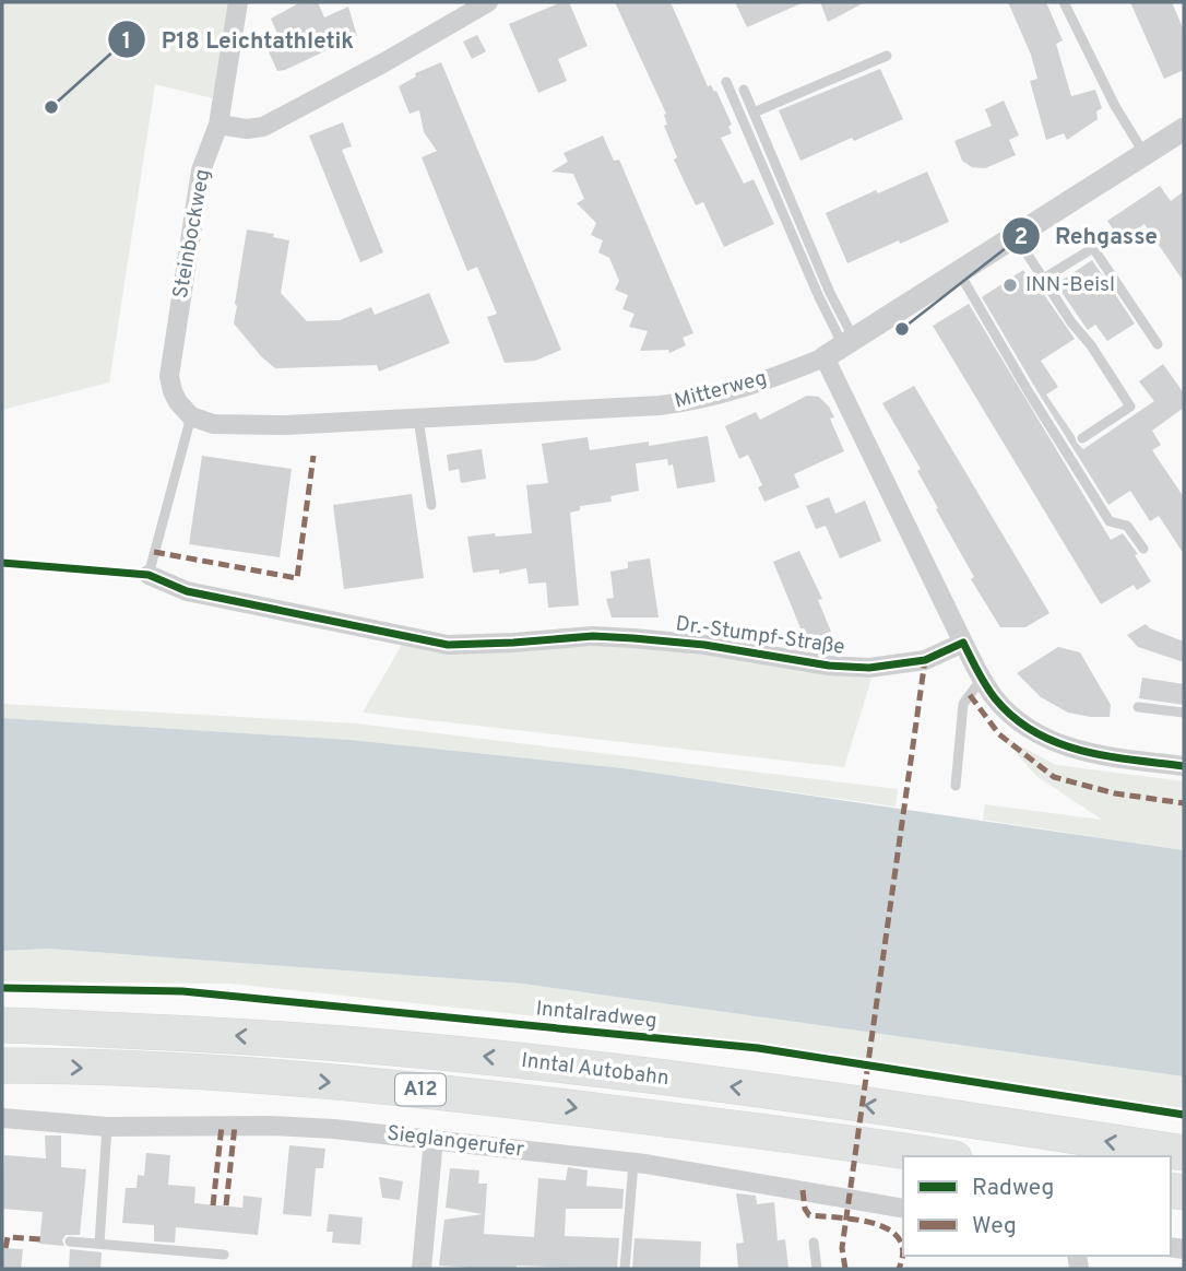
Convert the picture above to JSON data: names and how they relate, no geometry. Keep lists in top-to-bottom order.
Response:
{
  "streets": {
    "highway": ["Inntal Autobahn", "A12"],
    "street": [
      "Steinbockweg",
      "Mitterweg",
      "Dr.-Stumpf-Straße",
      "Sieglangerufer"
    ],
    "cycle path": ["Inntalradweg"]
  },
  "crossings": [
    ["Steinbockweg", "Mitterweg"]
  ],
  "places": ["P18 Leichtathletik", "INN-Beisl", "Rehgasse"],
  "legend": ["Radweg", "Weg"]
}
